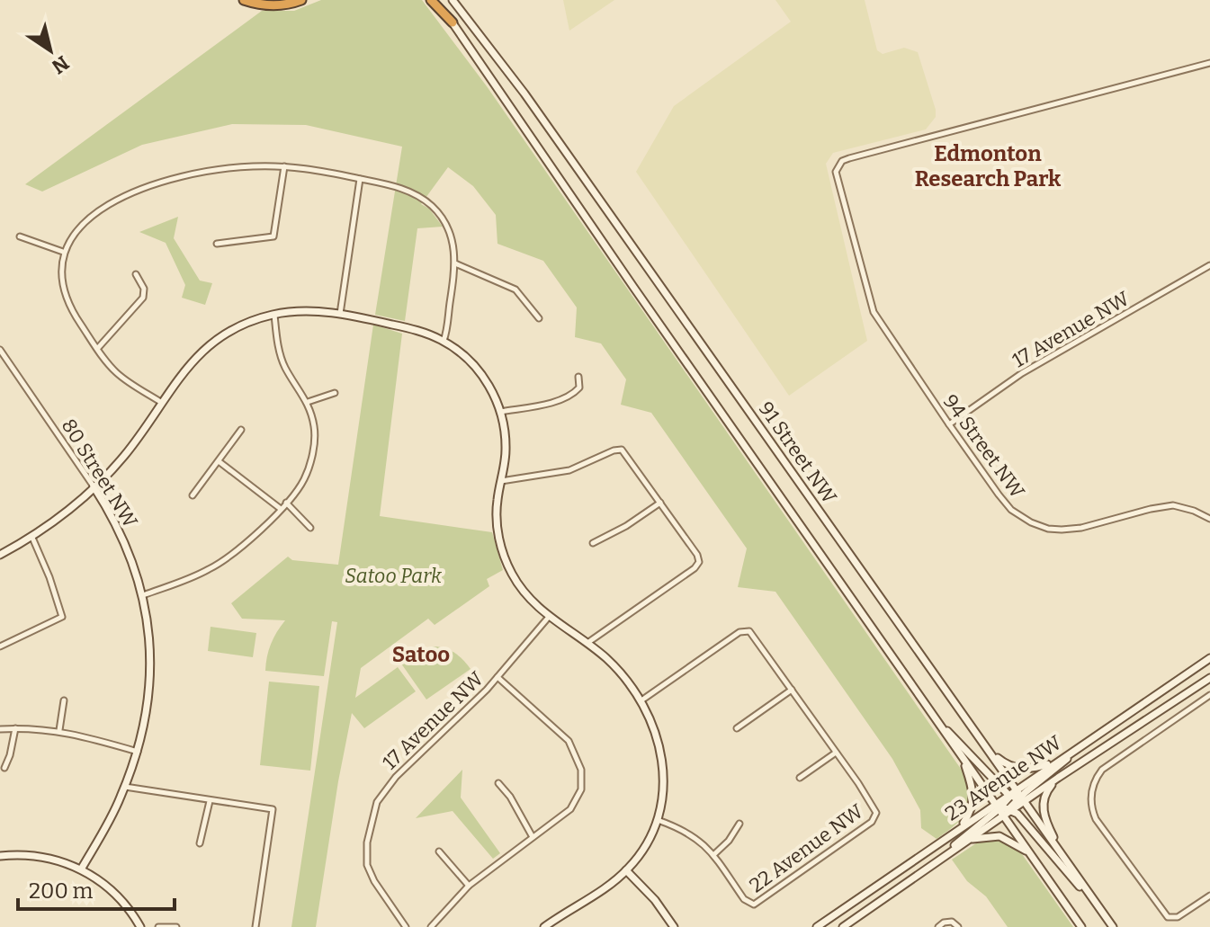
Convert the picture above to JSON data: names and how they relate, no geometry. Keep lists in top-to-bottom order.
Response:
{
  "streets": {
    "main road": ["91 Street NW", "80 Street NW", "23 Avenue NW"],
    "street": ["17 Avenue NW", "94 Street NW", "22 Avenue NW"]
  },
  "crossings": [
    ["17 Avenue NW", "94 Street NW"],
    ["91 Street NW", "23 Avenue NW"]
  ],
  "districts": ["Edmonton Research Park", "Satoo"],
  "parks": ["Satoo Park"],
  "scale_bar": "200 m",
  "north": "bottom right"
}
